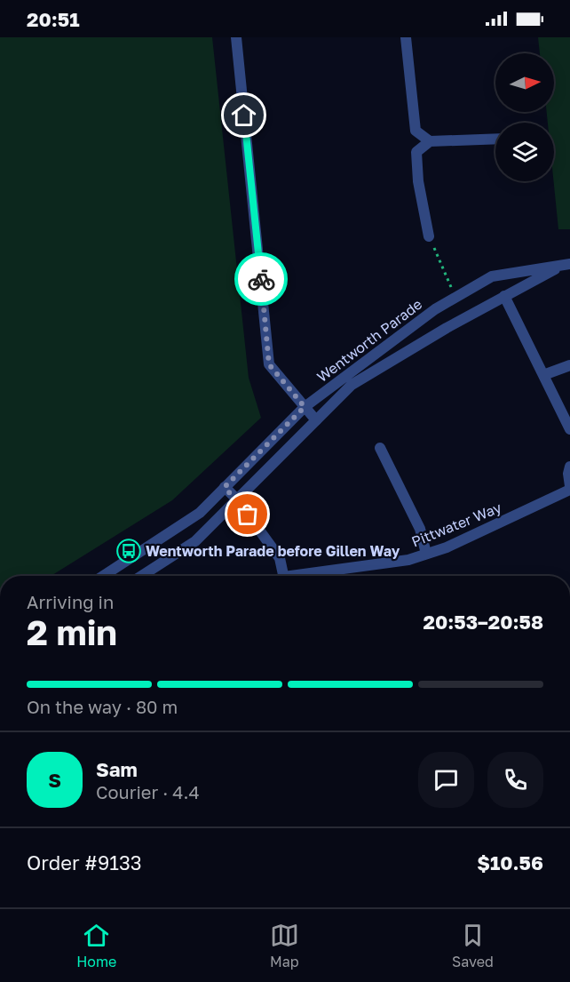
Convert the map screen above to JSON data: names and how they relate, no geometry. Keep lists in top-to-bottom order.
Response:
{
  "streets": {
    "street": ["Wentworth Parade", "Pittwater Way"]
  },
  "places": {
    "bus stop": ["Wentworth Parade before Gillen Way"]
  },
  "north": "right",
  "page": {
    "status": "20:51",
    "heading": ["2 min", "Arriving in", "20:53–20:58"],
    "panel": [
      "Sam",
      "Courier · 4.4",
      "Order #9133",
      "$10.56"
    ],
    "bar": "On the way · 80 m",
    "round": "S",
    "tabs": ["Home", "Map", "Saved"]
  }
}
